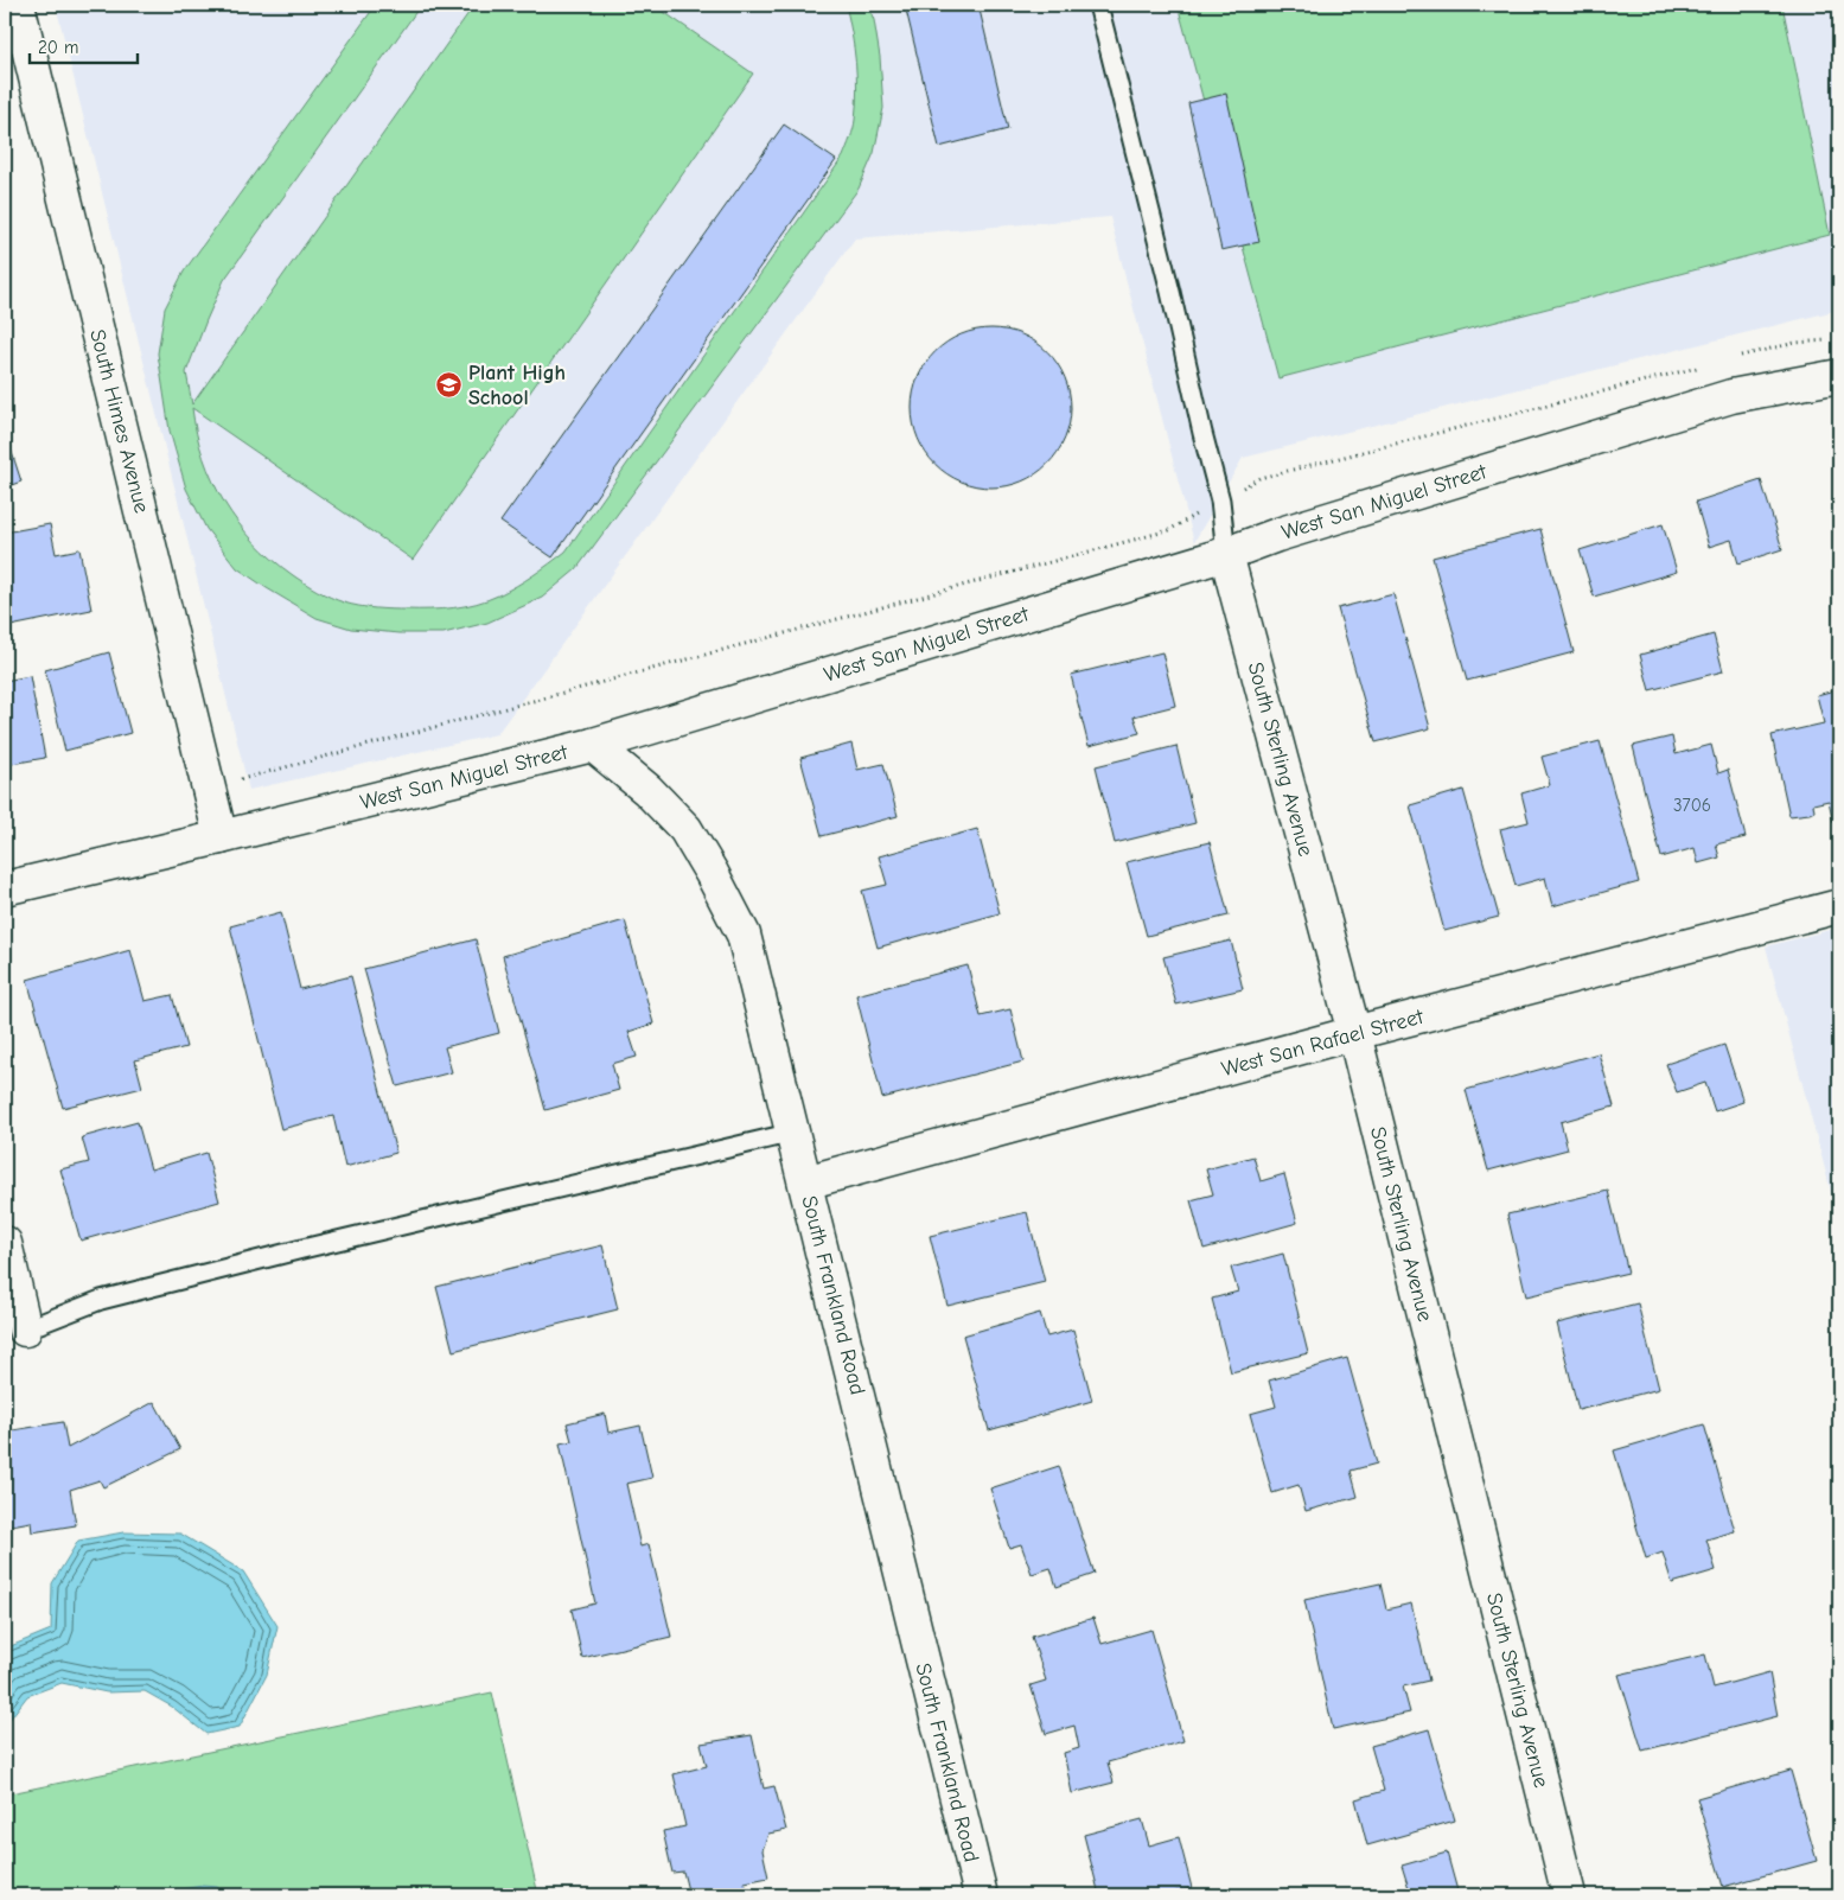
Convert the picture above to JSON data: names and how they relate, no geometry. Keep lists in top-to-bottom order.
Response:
{
  "streets": {
    "street": [
      "South Himes Avenue",
      "West San Miguel Street",
      "South Sterling Avenue",
      "West San Rafael Street",
      "South Frankland Road"
    ]
  },
  "crossings": [
    ["South Himes Avenue", "West San Miguel Street"],
    ["West San Miguel Street", "South Sterling Avenue"],
    ["West San Miguel Street", "South Frankland Road"],
    ["South Sterling Avenue", "West San Rafael Street"],
    ["West San Rafael Street", "South Frankland Road"]
  ],
  "places": {
    "school or university": ["Plant High School"]
  },
  "house_numbers": ["3706"],
  "scale_bar": "20 m"
}
